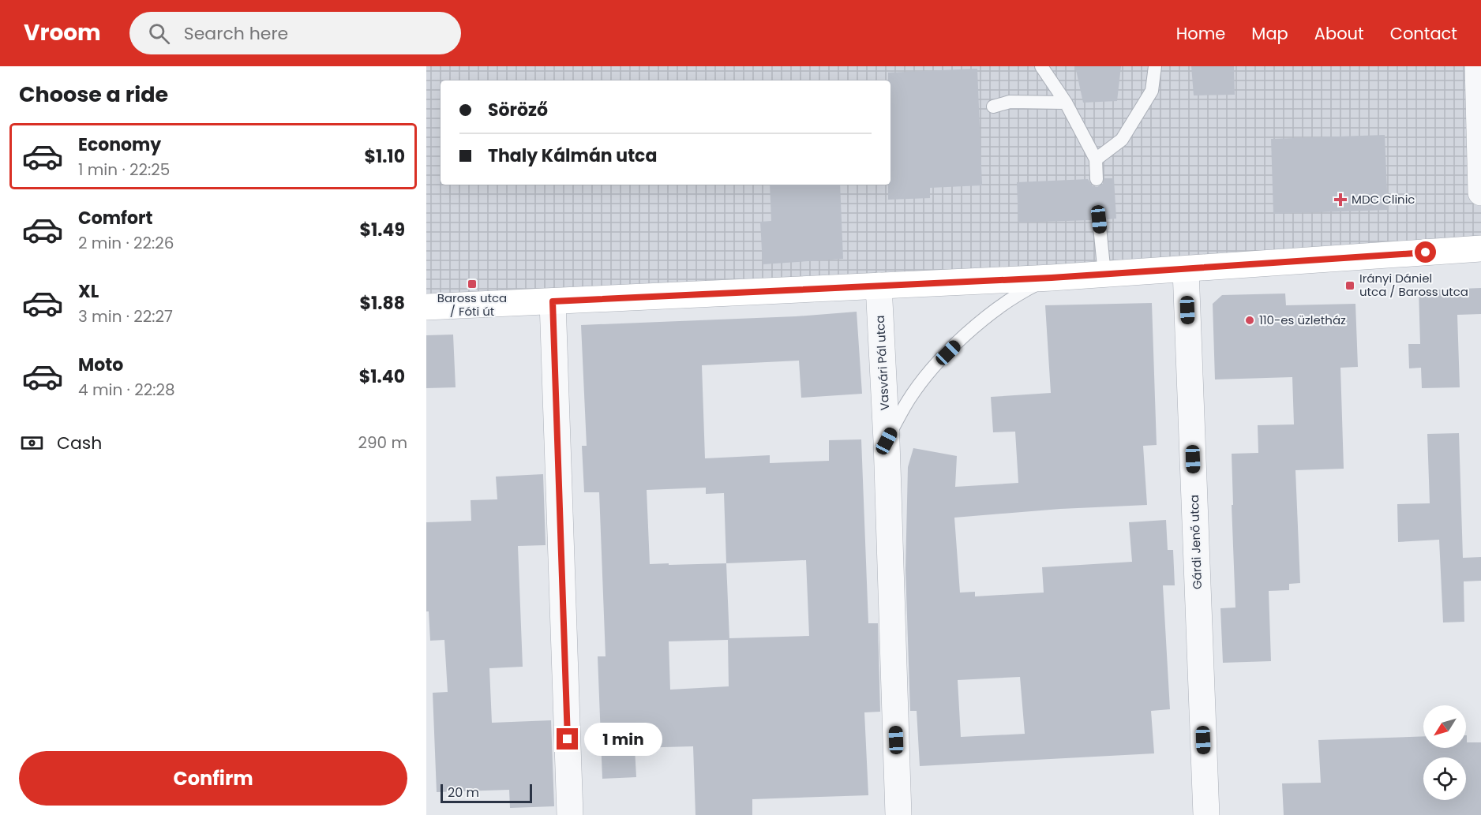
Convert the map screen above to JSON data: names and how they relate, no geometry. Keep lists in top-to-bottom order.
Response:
{
  "streets": {
    "street": ["Vasvári Pál utca", "Gárdi Jenő utca"]
  },
  "places": {
    "health": ["MDC Clinic"],
    "transit": ["Baross utca / Fóti út", "Irányi Dániel utca / Baross utca"],
    "other": ["110-es üzletház"]
  },
  "scale_bar": "20 m",
  "north": "bottom left",
  "page": {
    "header": "Vroom",
    "search": "Search here",
    "nav": [
      "Home",
      "Map",
      "About",
      "Contact"
    ],
    "heading": "Choose a ride",
    "banner": ["Söröző", "Thaly Kálmán utca"],
    "list": [
      {
        "name": "Economy",
        "note": "1 min · 22:25",
        "value": "$1.10"
      },
      {
        "name": "Comfort",
        "note": "2 min · 22:26",
        "value": "$1.49"
      },
      {
        "name": "XL",
        "note": "3 min · 22:27",
        "value": "$1.88"
      },
      {
        "name": "Moto",
        "note": "4 min · 22:28",
        "value": "$1.40"
      }
    ],
    "pay": ["Cash", "290 m"],
    "bubble": "1 min",
    "buttons": "Confirm",
    "scale": "20 m"
  }
}
